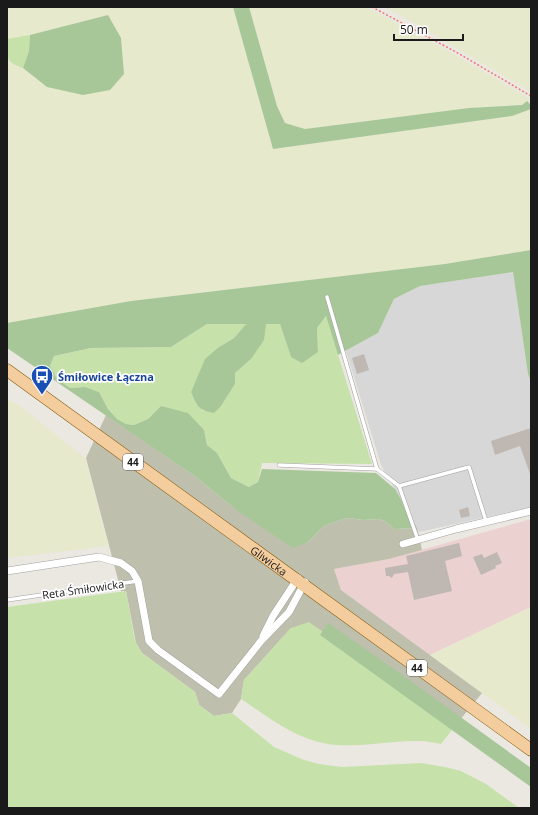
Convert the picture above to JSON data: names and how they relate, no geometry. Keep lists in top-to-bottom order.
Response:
{
  "streets": {
    "main road": ["44", "Gliwicka"],
    "street": ["Reta Śmiłowicka"]
  },
  "places": {
    "bus stop": ["Śmiłowice Łączna"]
  },
  "scale_bar": "50 m"
}
